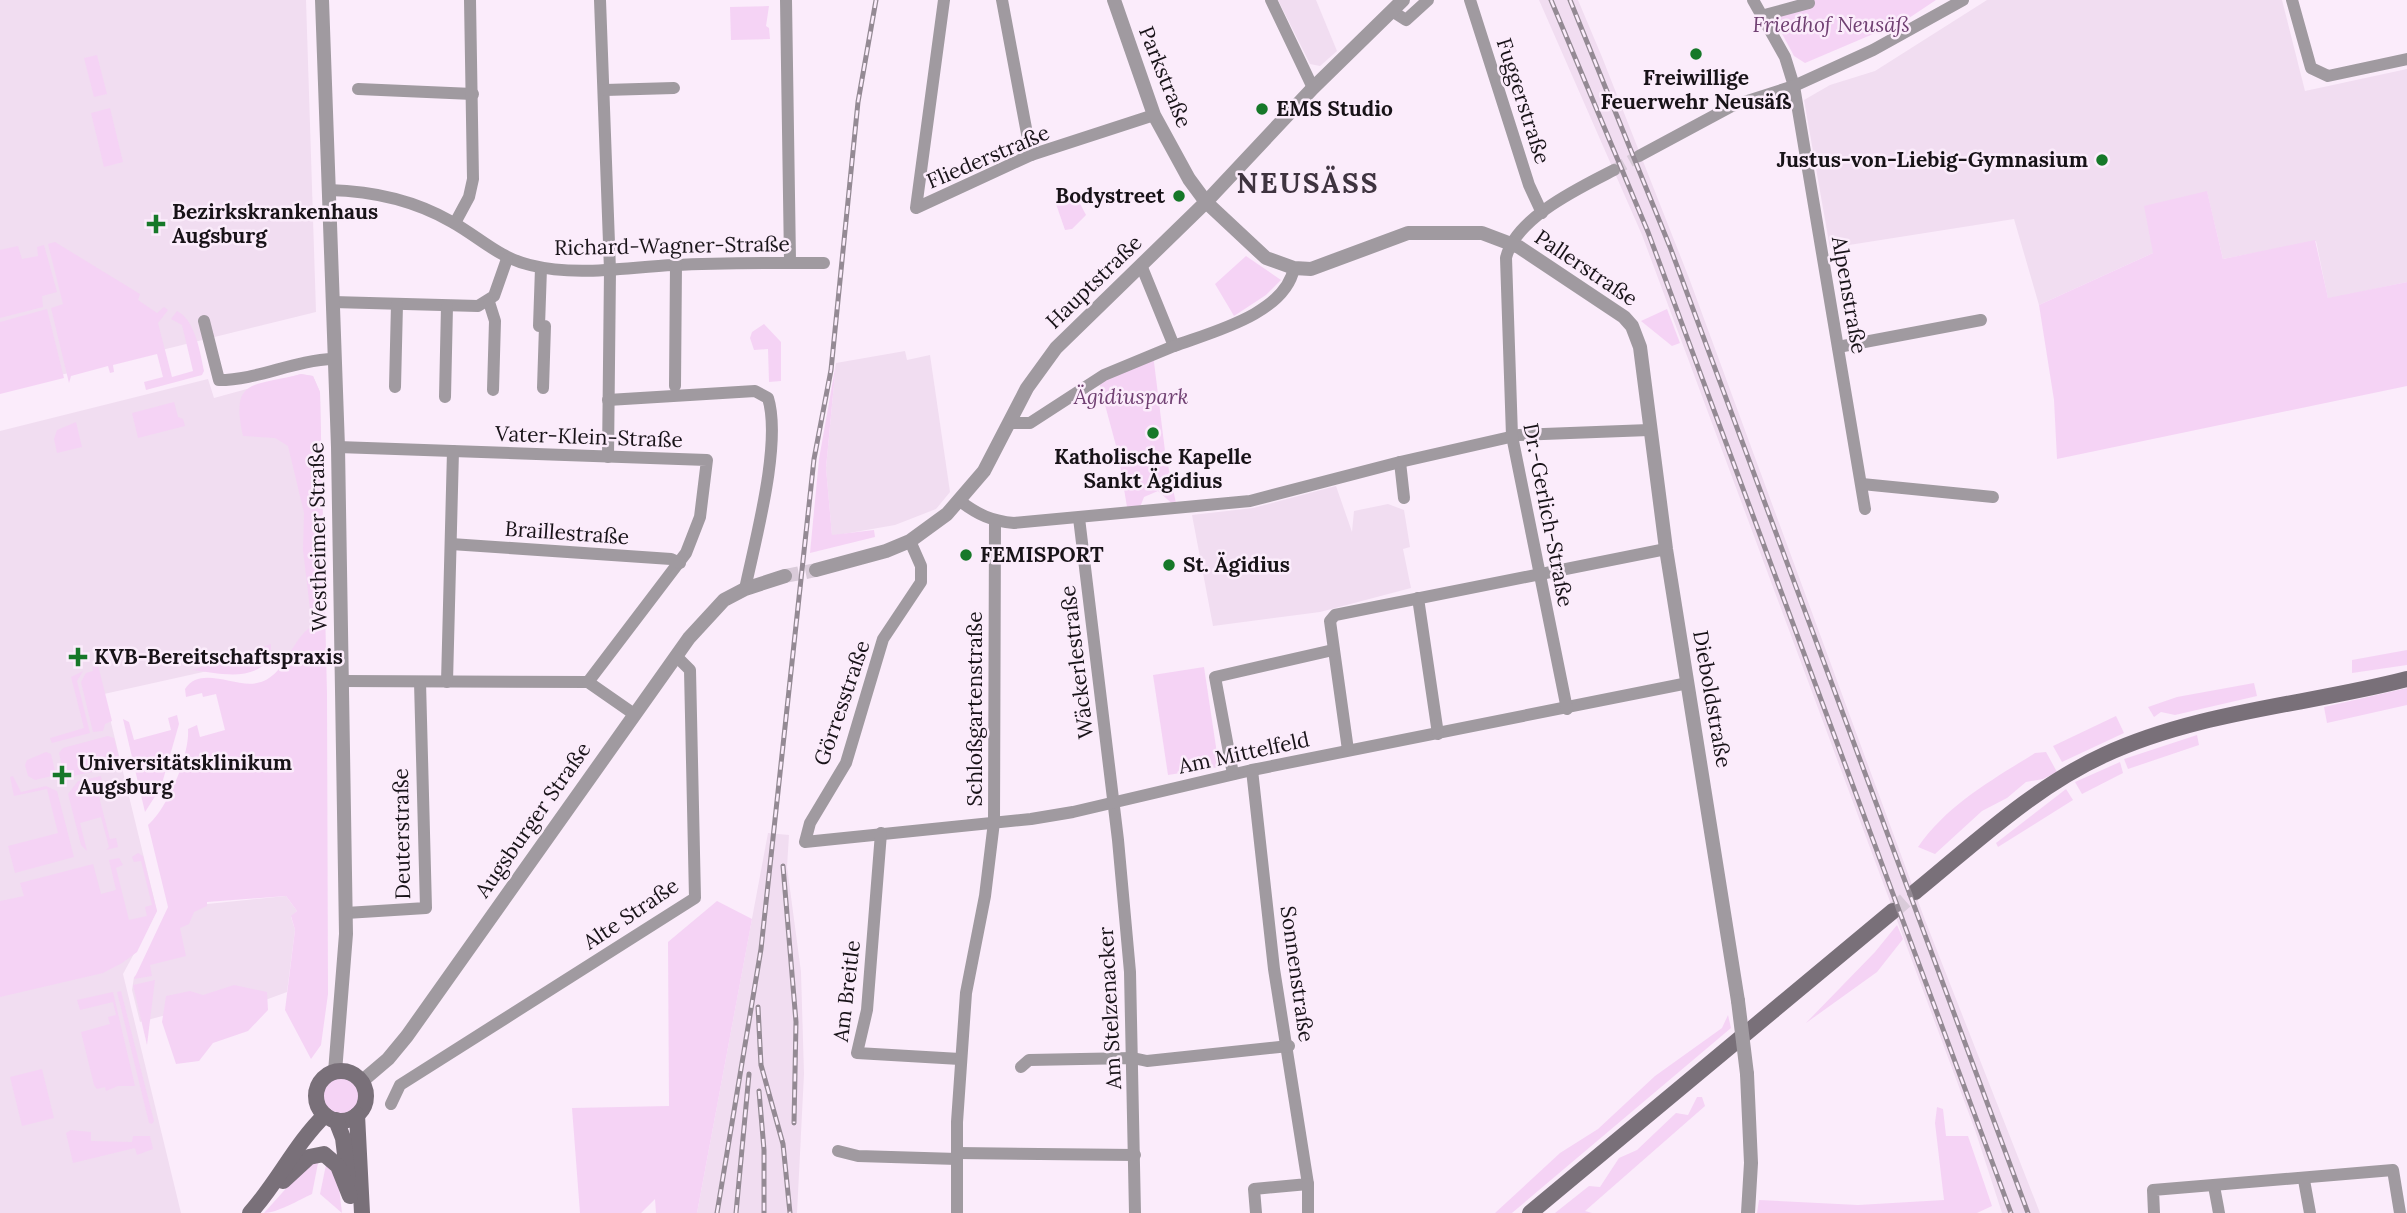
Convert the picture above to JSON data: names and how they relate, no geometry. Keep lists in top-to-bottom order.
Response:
{
  "streets": {
    "street": [
      "Parkstraße",
      "Fuggerstraße",
      "Fliederstraße",
      "Richard-Wagner-Straße",
      "Pallerstraße",
      "Hauptstraße",
      "Alpenstraße",
      "Vater-Klein-Straße",
      "Dr.-Gerlich-Straße",
      "Braillestraße",
      "Westheimer Straße",
      "Wäckerlestraße",
      "Dieboldstraße",
      "Görresstraße",
      "Schloßgartenstraße",
      "Am Mittelfeld",
      "Augsburger Straße",
      "Deuterstraße",
      "Alte Straße",
      "Sonnenstraße",
      "Am Breitle",
      "Am Stelzenacker"
    ]
  },
  "crossings": [
    ["Parkstraße", "Fliederstraße"],
    ["Parkstraße", "Pallerstraße"],
    ["Parkstraße", "Hauptstraße"],
    ["Richard-Wagner-Straße", "Westheimer Straße"],
    ["Pallerstraße", "Dr.-Gerlich-Straße"],
    ["Pallerstraße", "Dieboldstraße"],
    ["Hauptstraße", "Görresstraße"],
    ["Vater-Klein-Straße", "Braillestraße"],
    ["Vater-Klein-Straße", "Westheimer Straße"],
    ["Dr.-Gerlich-Straße", "Am Mittelfeld"],
    ["Westheimer Straße", "Augsburger Straße"],
    ["Westheimer Straße", "Deuterstraße"],
    ["Wäckerlestraße", "Am Mittelfeld"],
    ["Wäckerlestraße", "Am Stelzenacker"],
    ["Dieboldstraße", "Am Mittelfeld"],
    ["Görresstraße", "Am Mittelfeld"],
    ["Schloßgartenstraße", "Am Mittelfeld"],
    ["Schloßgartenstraße", "Am Breitle"],
    ["Am Mittelfeld", "Sonnenstraße"],
    ["Am Mittelfeld", "Am Breitle"],
    ["Am Mittelfeld", "Am Stelzenacker"],
    ["Augsburger Straße", "Alte Straße"]
  ],
  "districts": ["NEUSÄSS"],
  "parks": ["Friedhof Neusäß", "Ägidiuspark"],
  "places": {
    "other": [
      "Freiwillige Feuerwehr Neusäß",
      "EMS Studio",
      "Justus-von-Liebig-Gymnasium",
      "Bodystreet",
      "Katholische Kapelle Sankt Ägidius",
      "FEMISPORT",
      "St. Ägidius"
    ],
    "health": ["Bezirkskrankenhaus Augsburg", "KVB-Bereitschaftspraxis", "Universitätsklinikum Augsburg"]
  }
}
